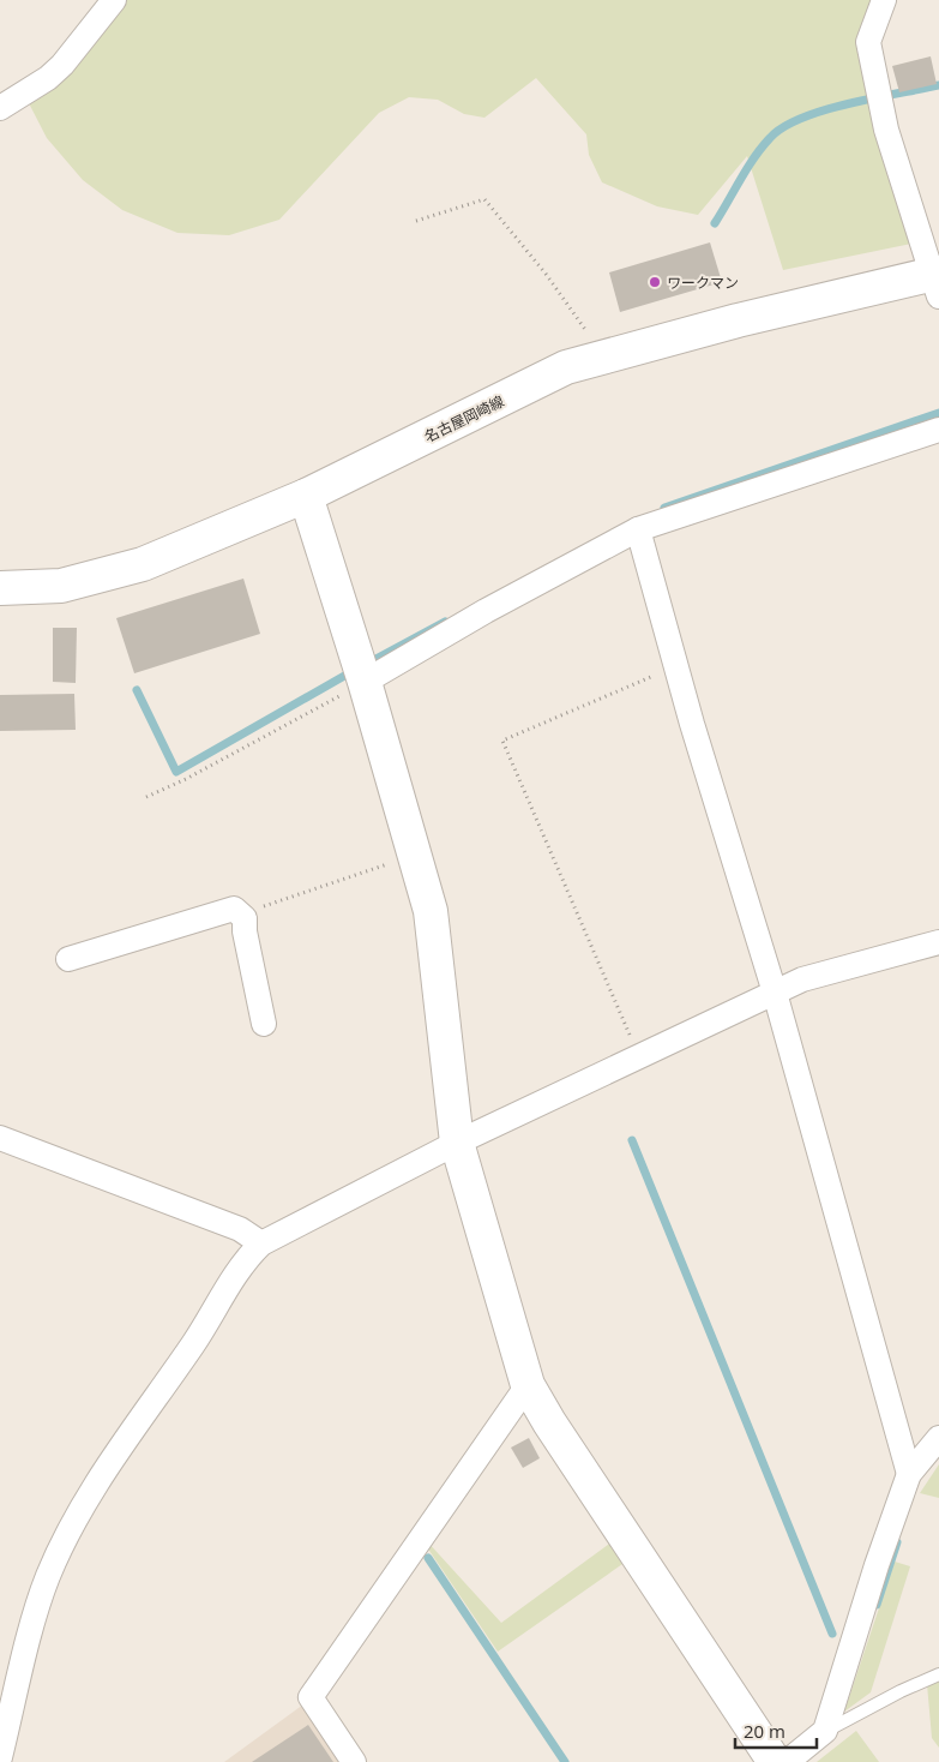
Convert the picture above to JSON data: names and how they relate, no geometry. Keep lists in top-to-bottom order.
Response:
{
  "streets": {
    "street": ["名古屋岡崎線"]
  },
  "places": ["ワークマン"],
  "scale_bar": "20 m"
}
